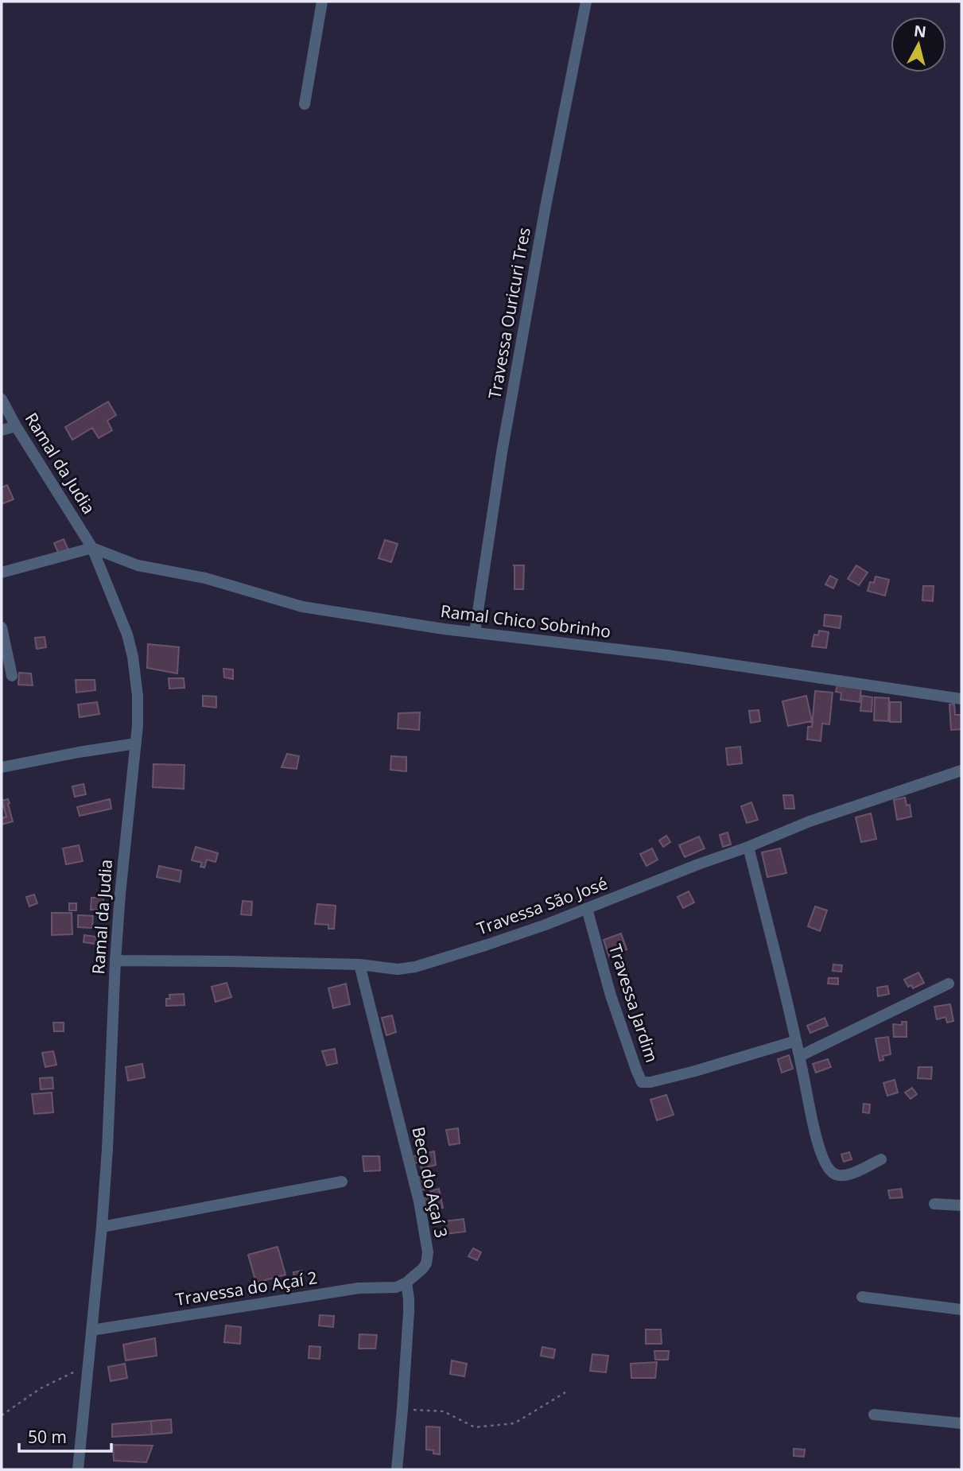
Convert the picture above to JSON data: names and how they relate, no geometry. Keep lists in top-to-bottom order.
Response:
{
  "streets": {
    "street": [
      "Travessa Ouricuri Tres",
      "Ramal da Judia",
      "Ramal Chico Sobrinho",
      "Travessa São José",
      "Travessa Jardim",
      "Beco do Açaí 3",
      "Travessa do Açaí 2"
    ]
  },
  "crossings": [
    ["Travessa Ouricuri Tres", "Ramal Chico Sobrinho"],
    ["Ramal da Judia", "Ramal Chico Sobrinho"],
    ["Ramal da Judia", "Travessa São José"],
    ["Ramal da Judia", "Travessa do Açaí 2"],
    ["Travessa São José", "Travessa Jardim"],
    ["Travessa São José", "Beco do Açaí 3"],
    ["Beco do Açaí 3", "Travessa do Açaí 2"]
  ],
  "scale_bar": "50 m",
  "north": "top"
}
